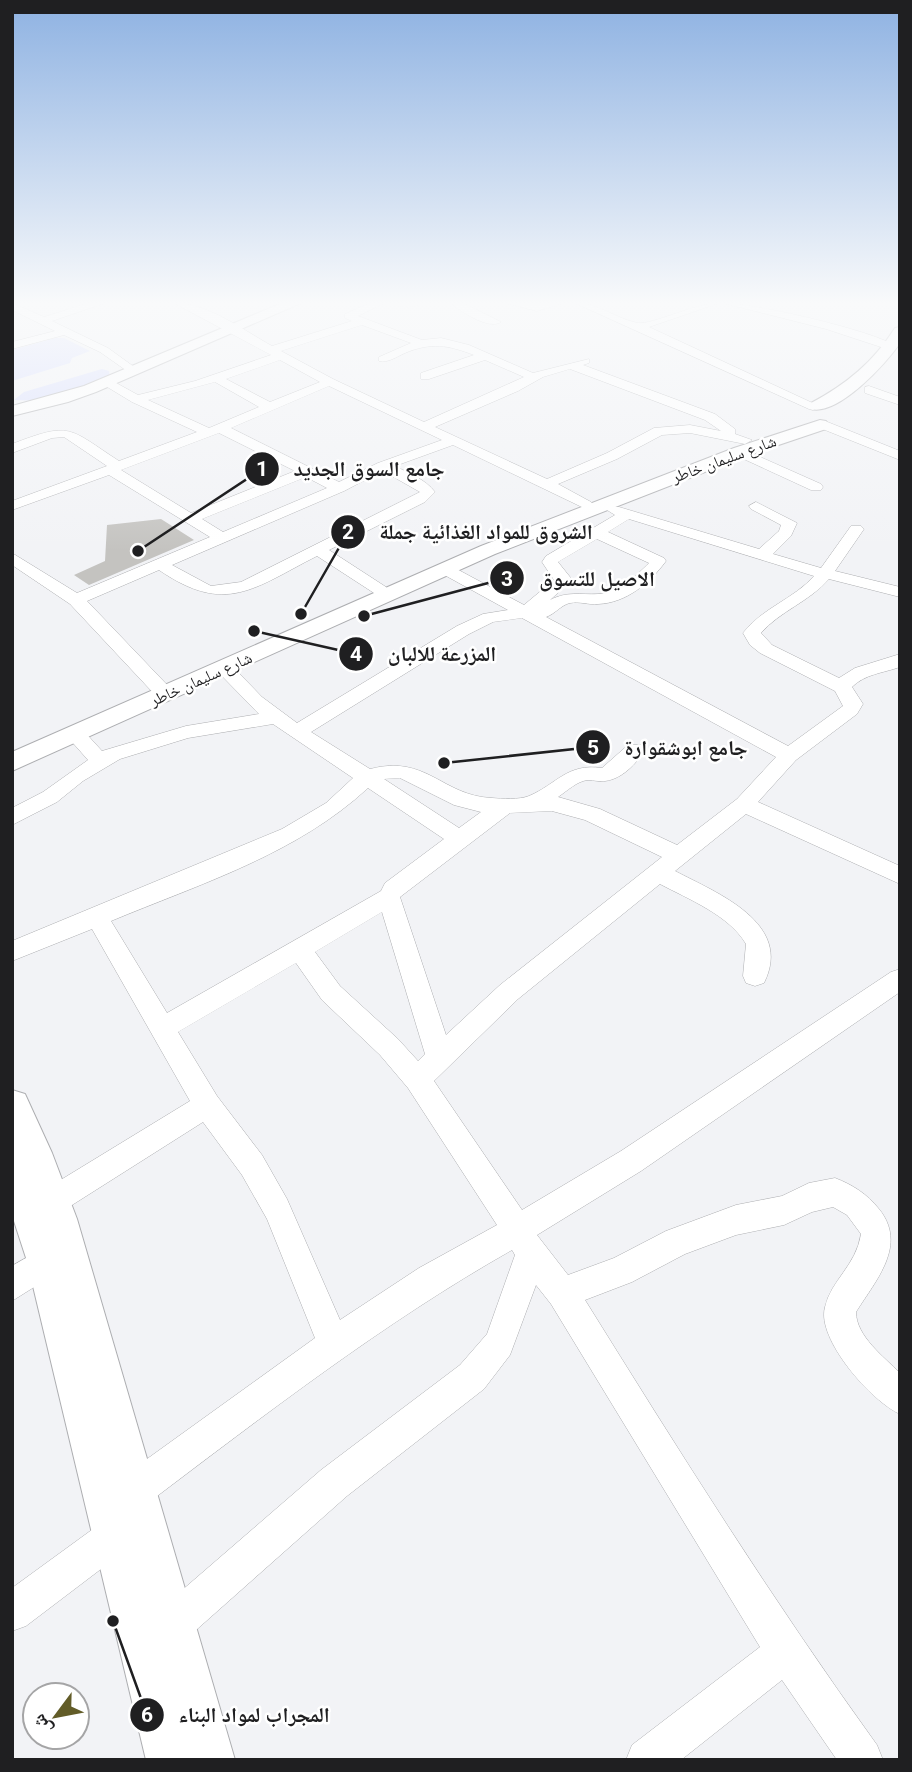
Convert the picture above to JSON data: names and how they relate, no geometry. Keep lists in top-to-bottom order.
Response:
{
  "streets": {
    "main road": ["شارع سليمان خاطر"]
  },
  "places": [
    "جامع السوق الجديد",
    "الشروق للمواد الغذائية جملة",
    "الاصيل للتسوق",
    "المزرعة للالبان",
    "جامع ابوشقوارة",
    "المجراب لمواد البناء"
  ],
  "north": "bottom left"
}
